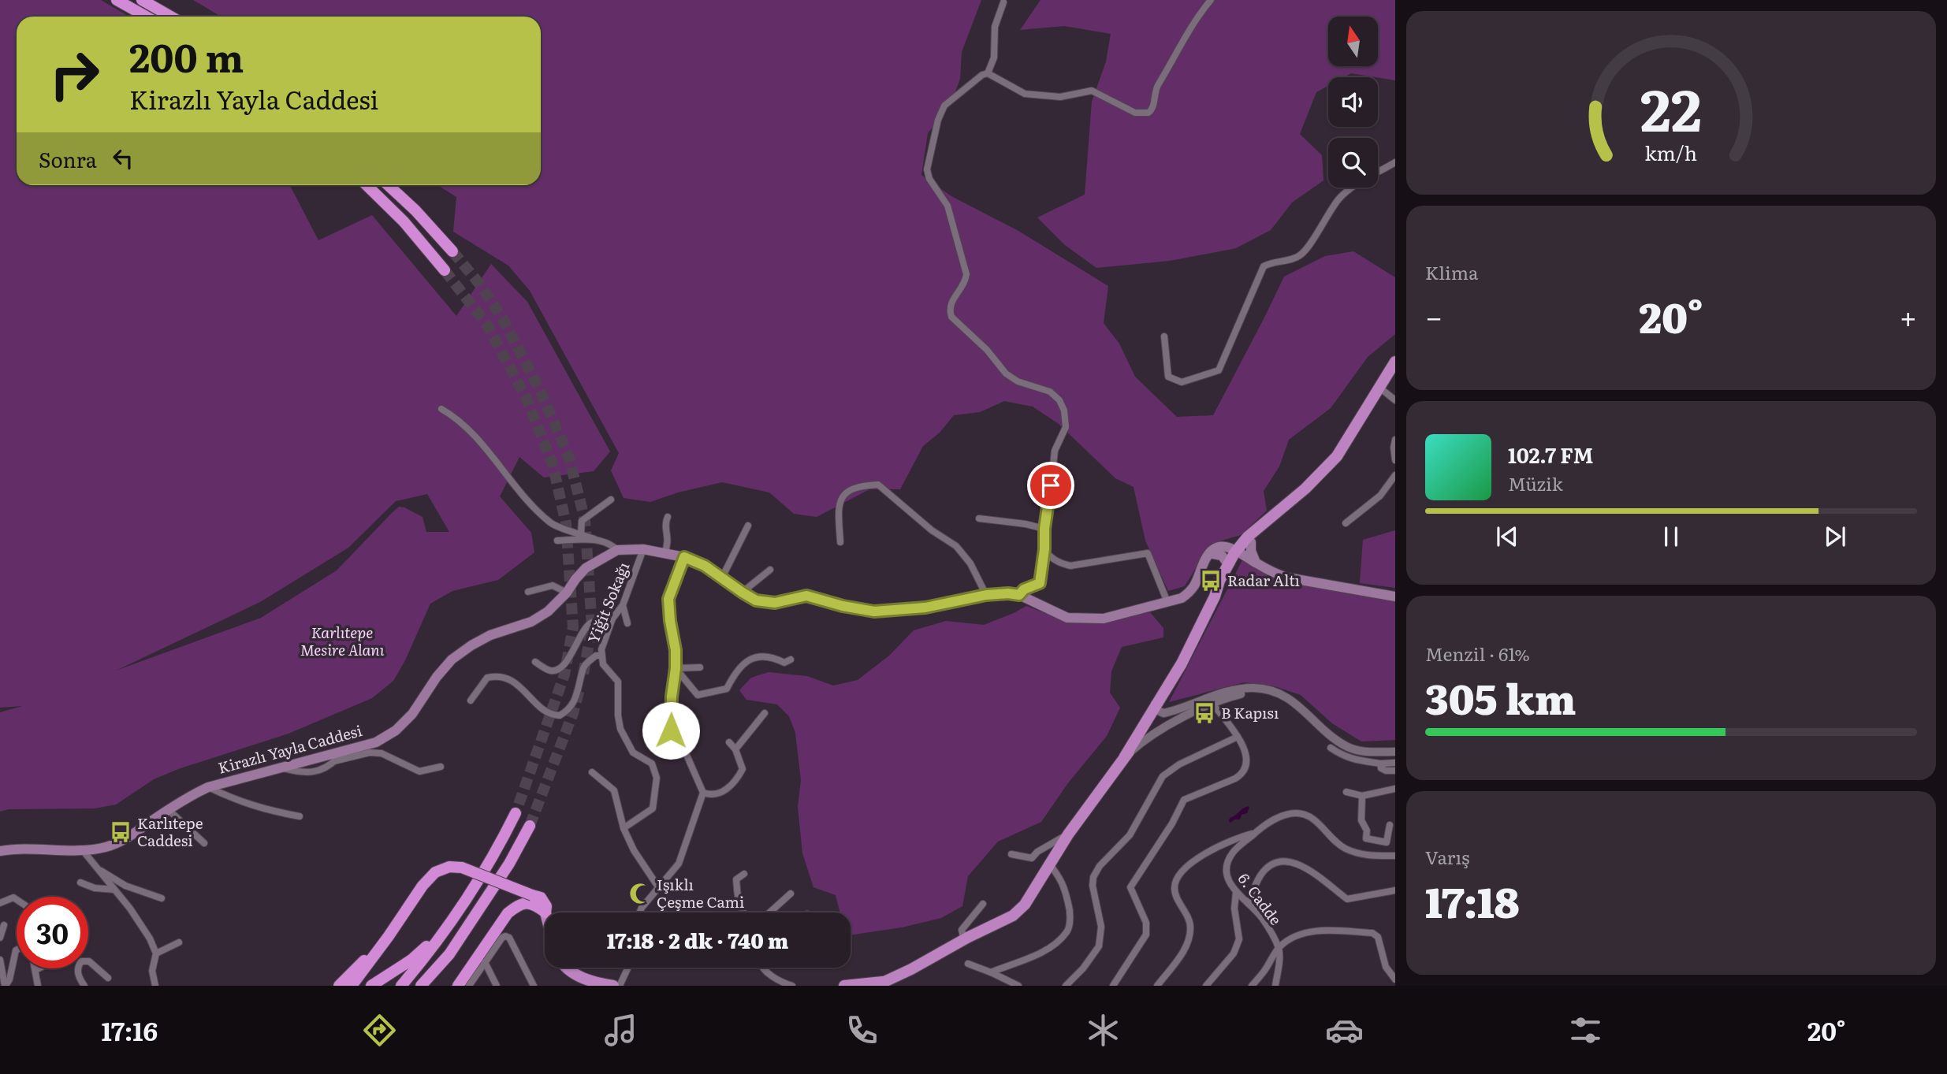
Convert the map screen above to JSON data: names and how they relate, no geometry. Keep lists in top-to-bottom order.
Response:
{
  "streets": {
    "main road": ["Kirazlı Yayla Caddesi"],
    "street": ["Yiğit Sokağı", "6. Cadde"]
  },
  "crossings": [
    ["Yiğit Sokağı", "Kirazlı Yayla Caddesi"]
  ],
  "parks": ["Karlıtepe Mesire Alanı"],
  "places": {
    "bus stop": ["Radar Altı", "B Kapısı", "Karlıtepe Caddesi"],
    "mosque": ["Işıklı Çeşme Cami"]
  },
  "north": "top",
  "page": {
    "turn": ["200 m", "Kirazlı Yayla Caddesi"],
    "then": "Sonra",
    "tile": [
      "Klima",
      ["Menzil · 61%", "305 km"],
      ["Varış", "17:18"]
    ],
    "heat": ["−", "20°", "+"],
    "song": ["102.7 FM", "Müzik"],
    "limit": "30",
    "trip": "17:18 · 2 dk · 740 m",
    "tabs": ["17:16", "20°"],
    "gauge": ["22", "km/h"]
  }
}
